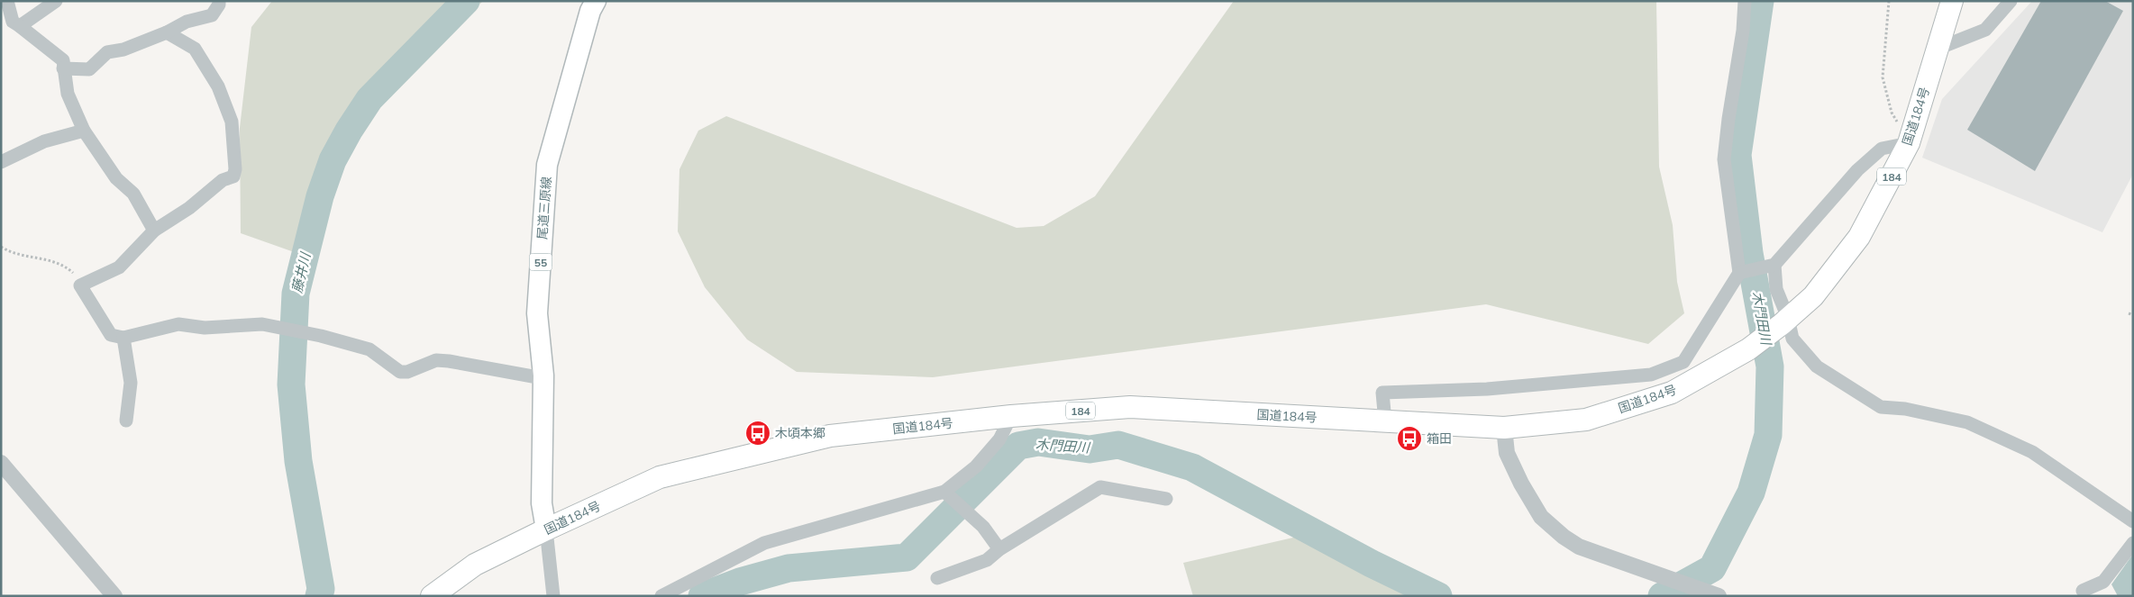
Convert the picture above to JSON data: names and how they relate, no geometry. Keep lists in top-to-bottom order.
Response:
{
  "streets": {
    "highway": ["国道184号", "184"],
    "main road": ["尾道三原線", "55"]
  },
  "crossings": [
    ["国道184号", "尾道三原線"]
  ],
  "water": ["藤井川", "木門田川"],
  "places": {
    "bus stop": ["木頃本郷", "箱田"]
  }
}
